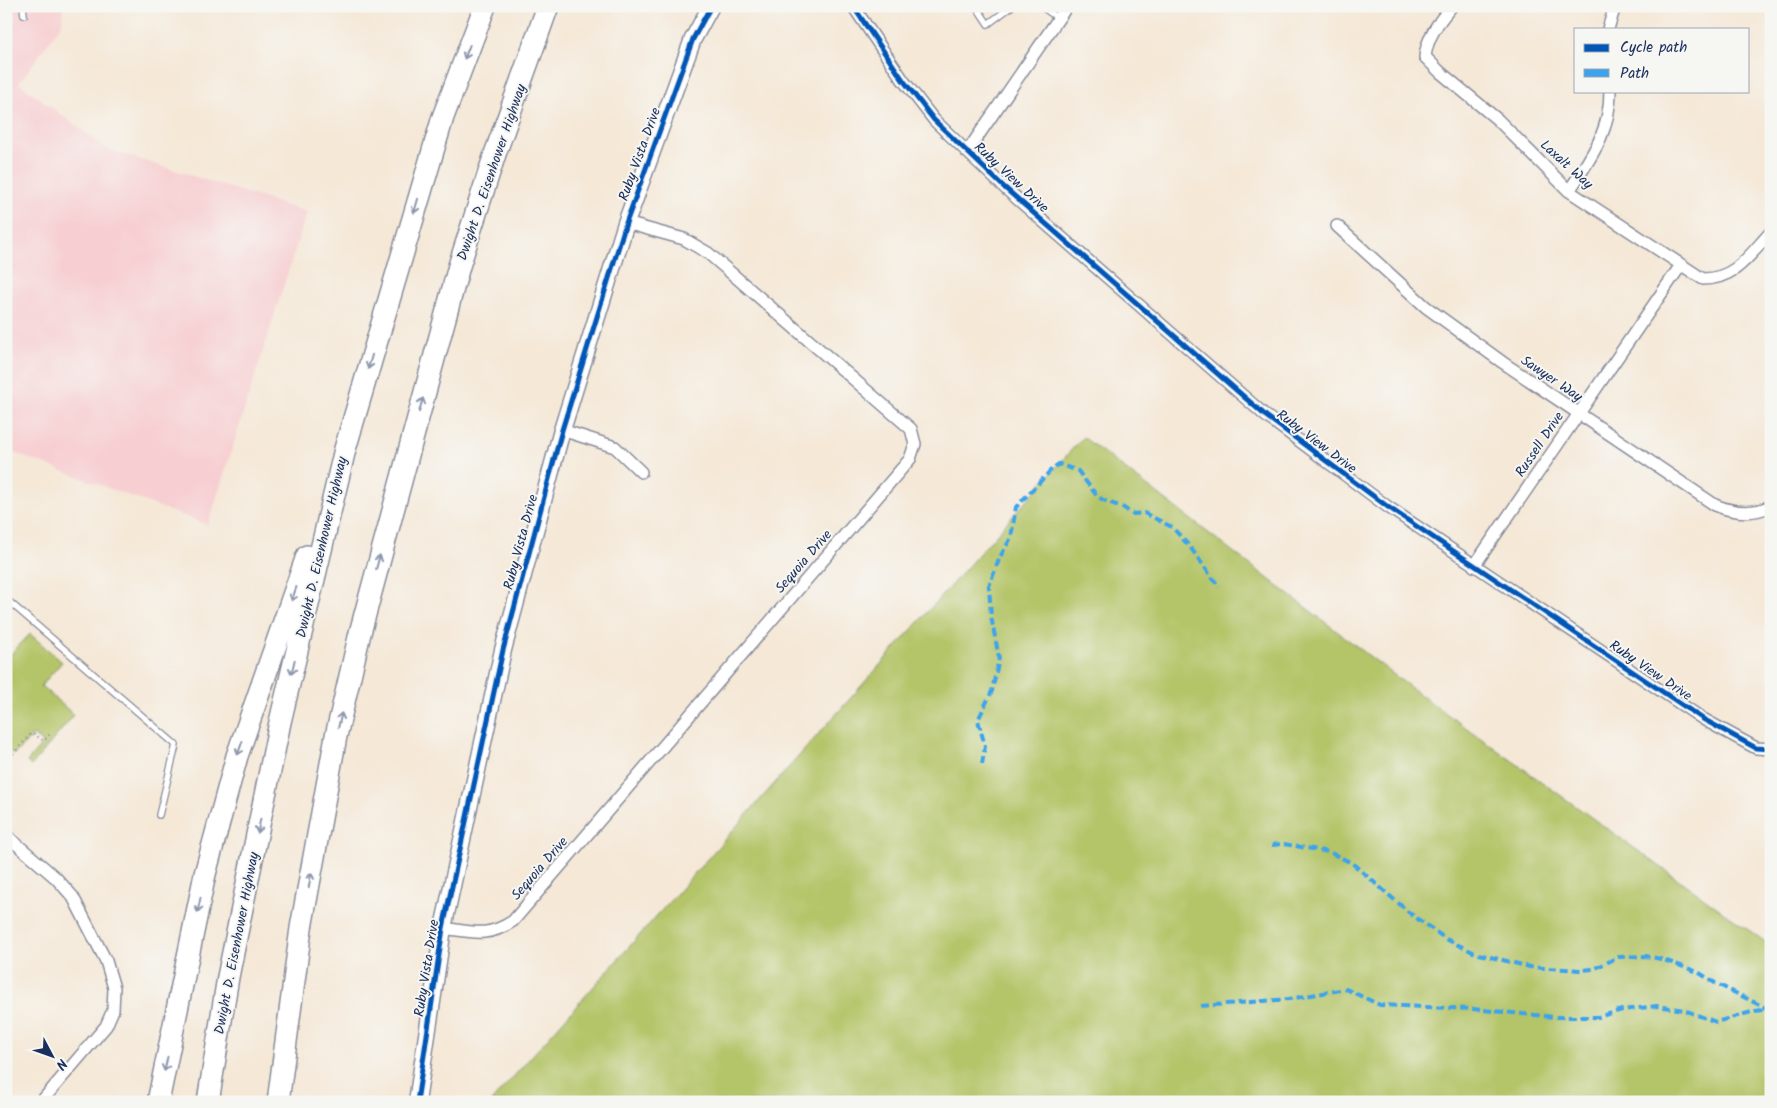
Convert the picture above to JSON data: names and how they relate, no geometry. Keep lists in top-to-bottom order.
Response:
{
  "streets": {
    "highway": ["Dwight D. Eisenhower Highway"],
    "street": [
      "Ruby Vista Drive",
      "Laxalt Way",
      "Ruby View Drive",
      "Sawyer Way",
      "Russell Drive",
      "Sequoia Drive"
    ]
  },
  "crossings": [
    ["Ruby Vista Drive", "Sequoia Drive"],
    ["Laxalt Way", "Russell Drive"],
    ["Ruby View Drive", "Russell Drive"],
    ["Sawyer Way", "Russell Drive"]
  ],
  "legend": ["Cycle path", "Path"],
  "north": "bottom right"
}
